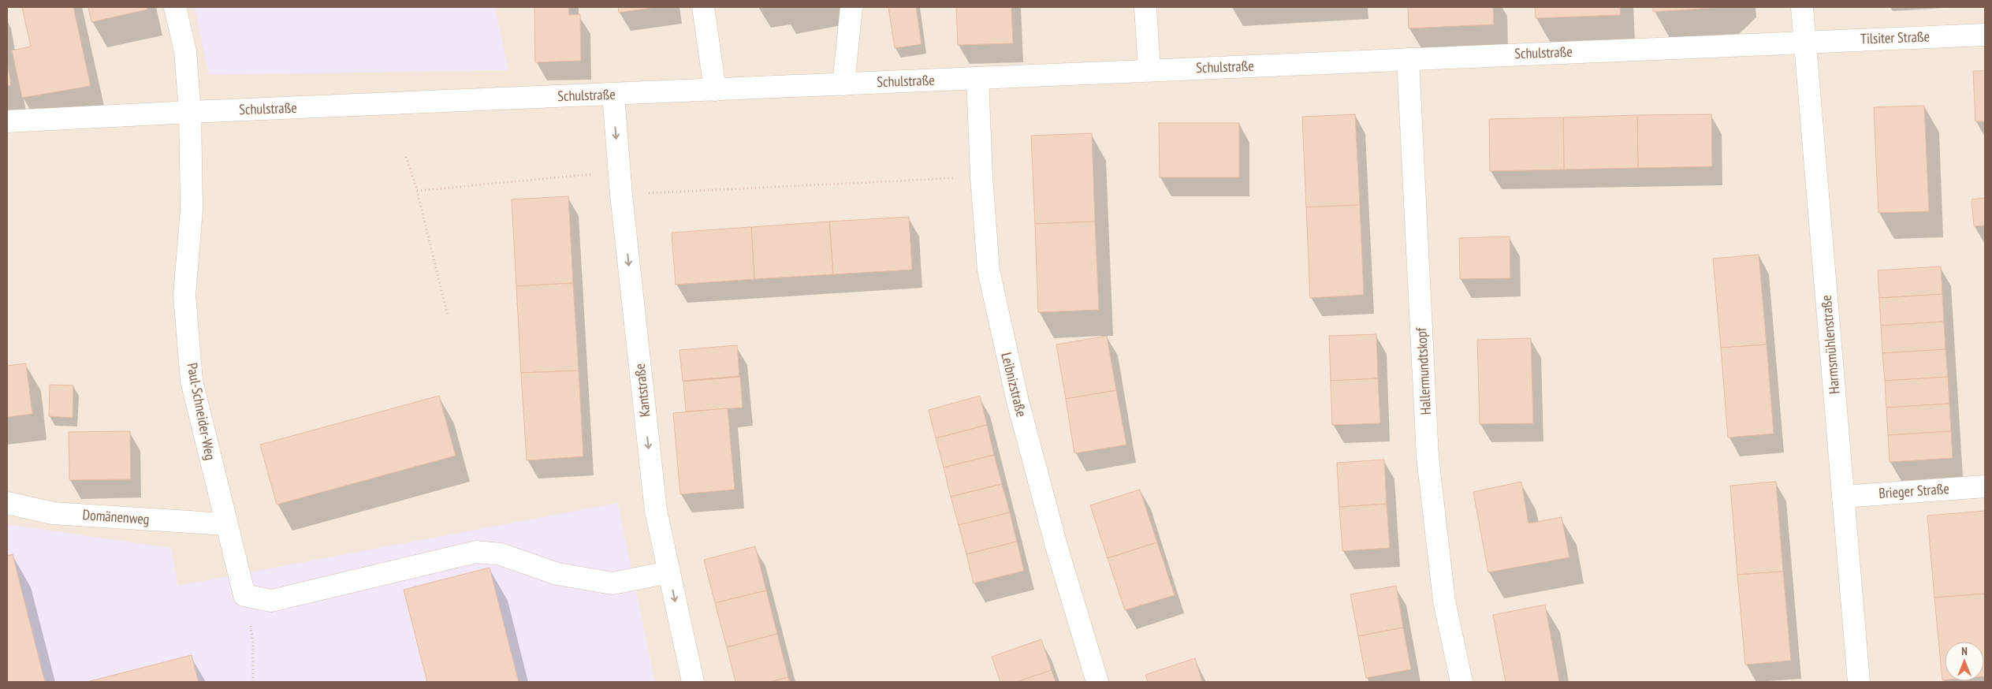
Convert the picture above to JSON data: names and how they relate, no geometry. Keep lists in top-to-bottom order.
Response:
{
  "streets": {
    "street": [
      "Tilsiter Straße",
      "Schulstraße",
      "Harmsmühlenstraße",
      "Hallermundtskopf",
      "Leibnizstraße",
      "Kantstraße",
      "Paul-Schneider-Weg",
      "Brieger Straße",
      "Domänenweg"
    ]
  },
  "crossings": [
    ["Tilsiter Straße", "Schulstraße"],
    ["Tilsiter Straße", "Harmsmühlenstraße"],
    ["Schulstraße", "Harmsmühlenstraße"],
    ["Schulstraße", "Hallermundtskopf"],
    ["Schulstraße", "Leibnizstraße"],
    ["Schulstraße", "Kantstraße"],
    ["Schulstraße", "Paul-Schneider-Weg"],
    ["Harmsmühlenstraße", "Brieger Straße"],
    ["Paul-Schneider-Weg", "Domänenweg"]
  ],
  "one_way": ["Kantstraße"],
  "north": "top"
}
